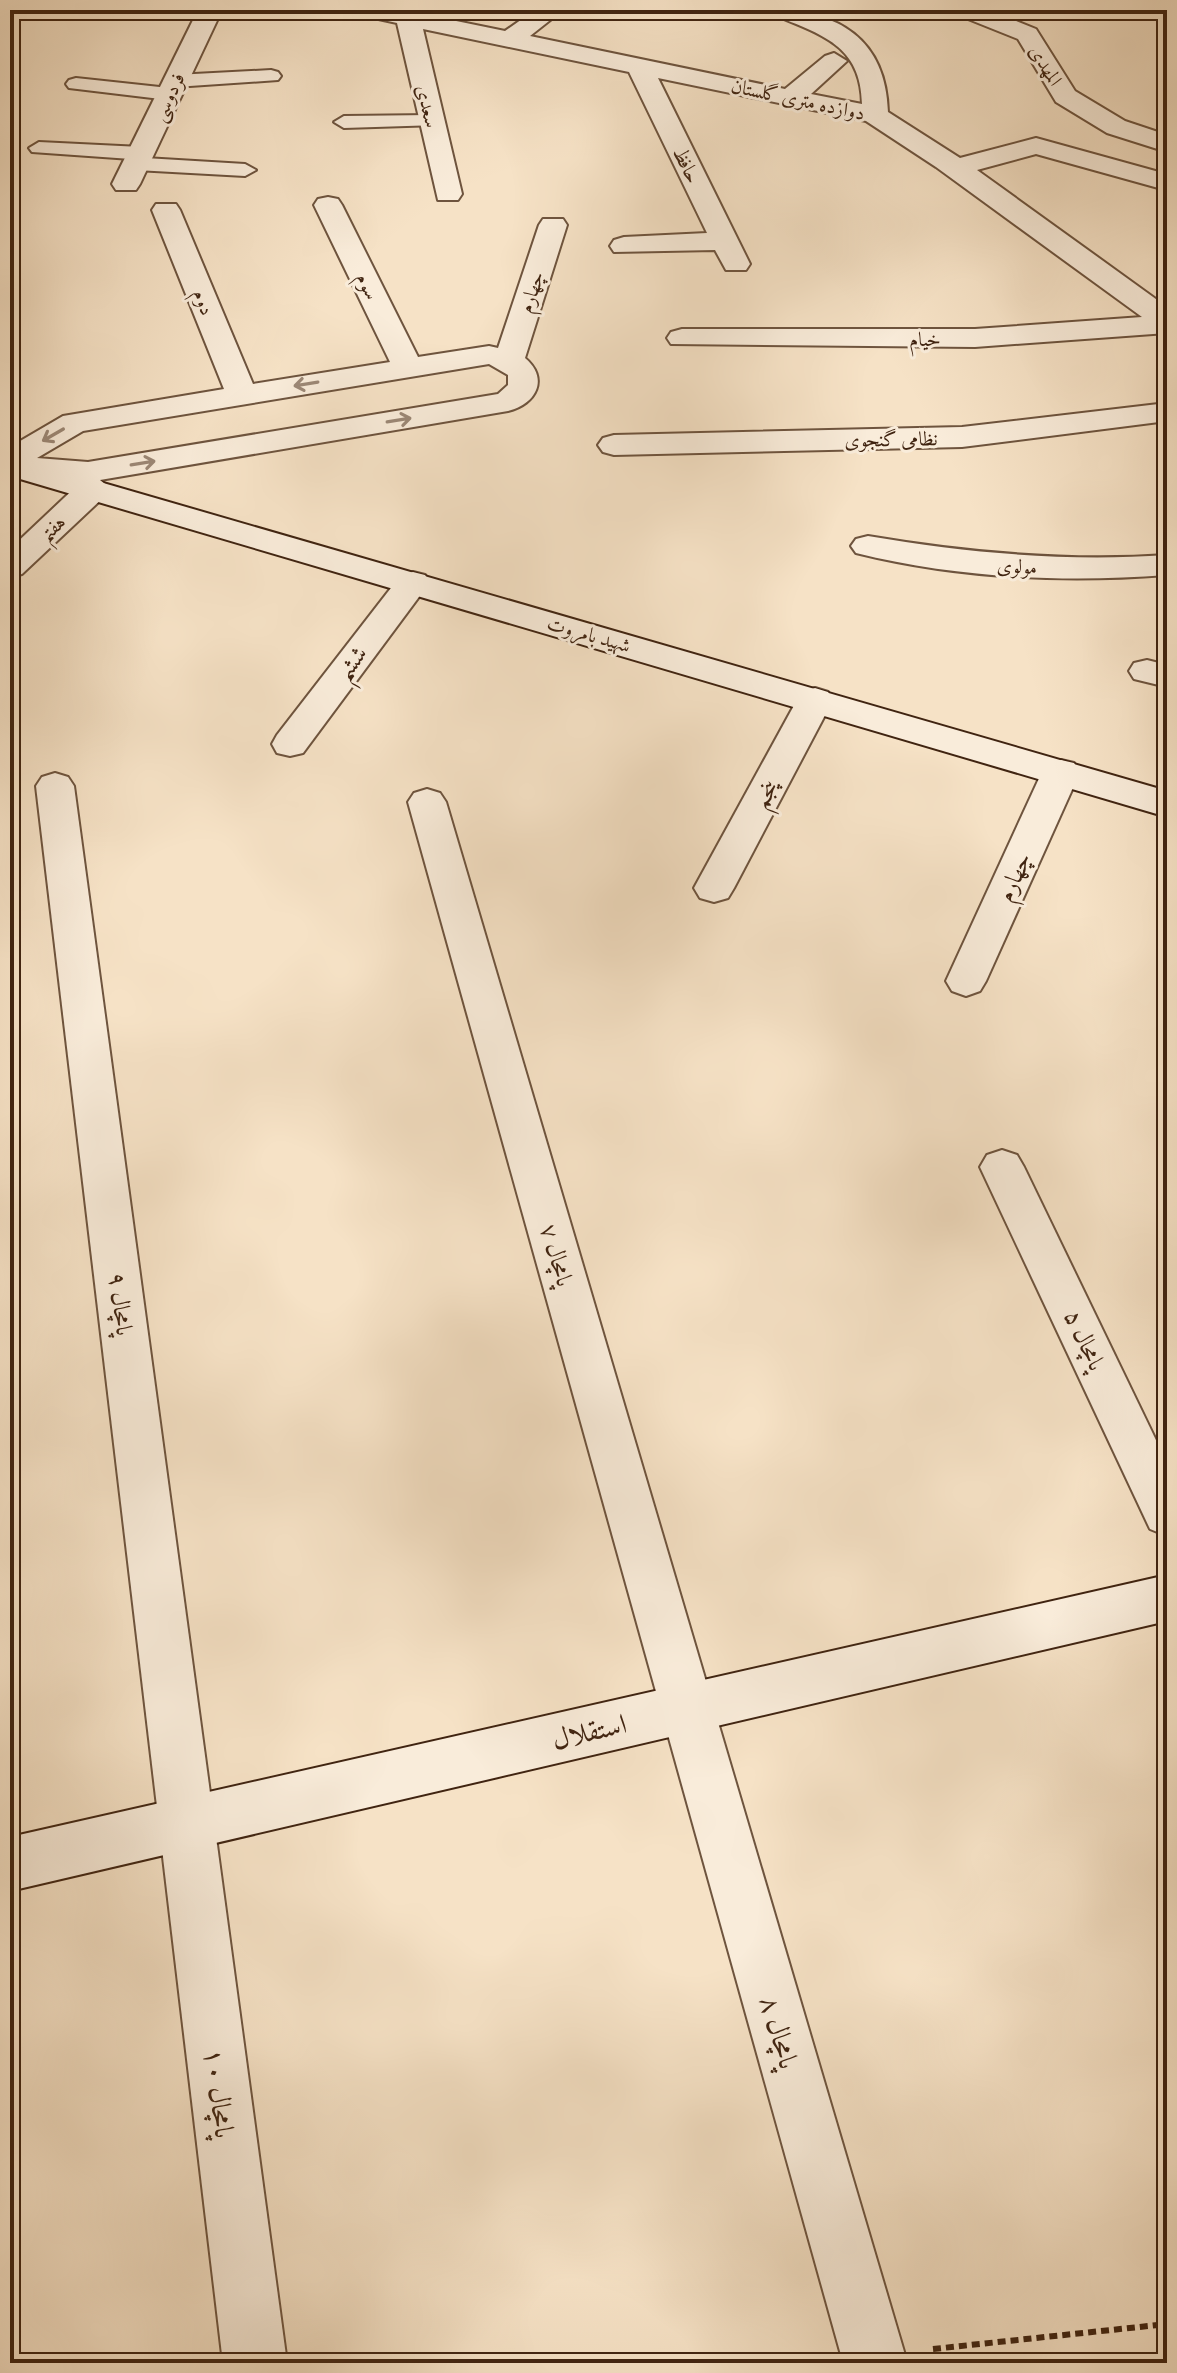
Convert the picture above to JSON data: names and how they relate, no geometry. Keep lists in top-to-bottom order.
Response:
{
  "streets": {
    "street": [
      "المهدی",
      "فردوسی",
      "دوازده متری گلستان",
      "سعدی",
      "حافظ",
      "سوم",
      "چهارم",
      "دوم",
      "خیام",
      "نظامی گنجوی",
      "هفتم",
      "مولوی",
      "شهید بامروت",
      "ششم",
      "پنجم",
      "پامچال ۷",
      "پامچال ۹",
      "پامچال ۵",
      "استقلال",
      "پامچال ۸",
      "پامچال ۱۰"
    ]
  },
  "crossings": [
    ["دوازده متری گلستان", "سعدی"],
    ["دوازده متری گلستان", "حافظ"],
    ["دوازده متری گلستان", "خیام"],
    ["چهارم", "شهید بامروت"],
    ["هفتم", "شهید بامروت"],
    ["شهید بامروت", "ششم"],
    ["شهید بامروت", "پنجم"],
    ["پامچال ۷", "استقلال"],
    ["پامچال ۷", "پامچال ۸"],
    ["پامچال ۹", "استقلال"],
    ["پامچال ۹", "پامچال ۱۰"],
    ["استقلال", "پامچال ۸"],
    ["استقلال", "پامچال ۱۰"]
  ]
}
